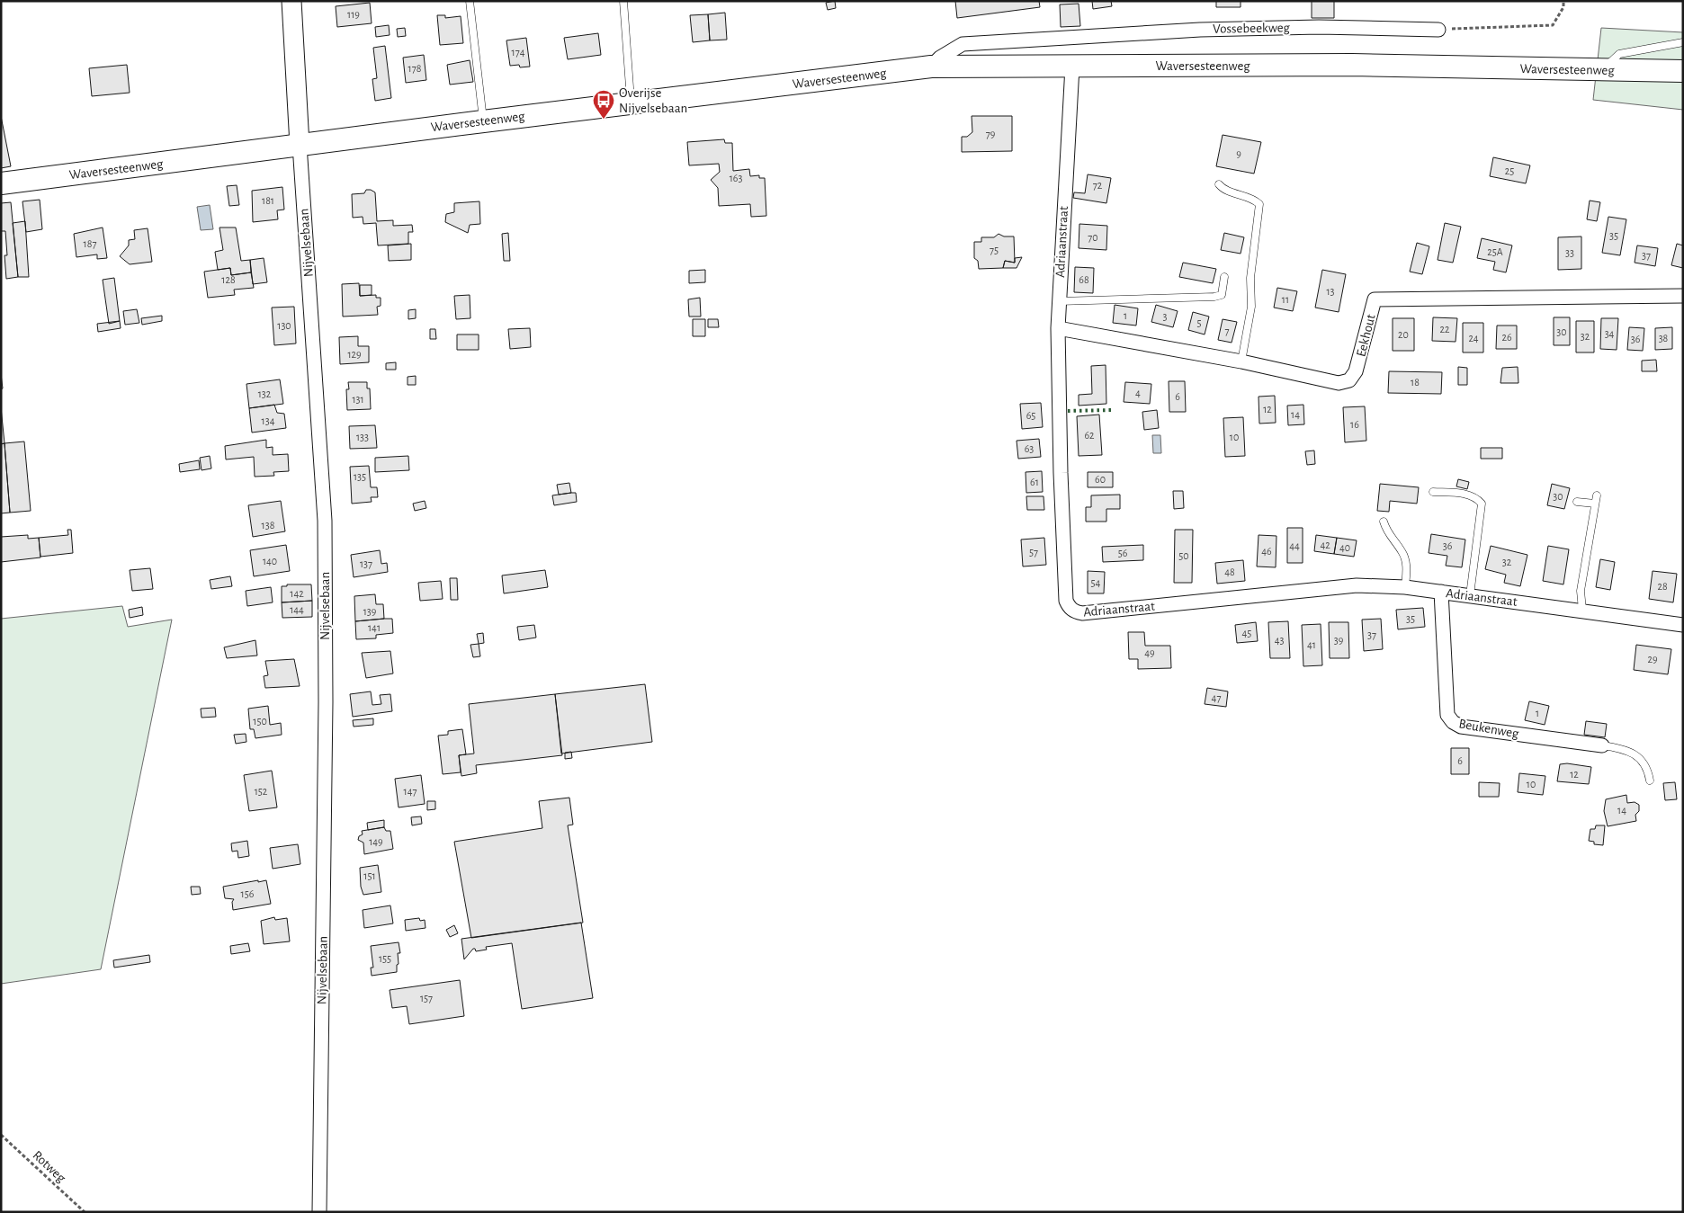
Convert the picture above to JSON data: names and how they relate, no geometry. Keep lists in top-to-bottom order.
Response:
{
  "streets": {
    "main road": ["Waversesteenweg", "Nijvelsebaan"],
    "street": [
      "Vossebeekweg",
      "Adriaanstraat",
      "Eekhout",
      "Beukenweg"
    ],
    "path": ["Rotweg"]
  },
  "crossings": [
    ["Vossebeekweg", "Waversesteenweg"],
    ["Waversesteenweg", "Adriaanstraat"],
    ["Waversesteenweg", "Nijvelsebaan"],
    ["Adriaanstraat", "Eekhout"],
    ["Adriaanstraat", "Beukenweg"]
  ],
  "places": {
    "bus stop": ["Overijse Nijvelsebaan"]
  },
  "house_numbers": [
    "119",
    "174",
    "178",
    "79",
    "9",
    "25",
    "163",
    "72",
    "181",
    "35",
    "70",
    "187",
    "75",
    "25A",
    "33",
    "37",
    "128",
    "68",
    "13",
    "11",
    "1",
    "3",
    "5",
    "130",
    "22",
    "7",
    "30",
    "34",
    "20",
    "32",
    "26",
    "24",
    "38",
    "36",
    "129",
    "18",
    "4",
    "132",
    "6",
    "131",
    "12",
    "14",
    "65",
    "134",
    "16",
    "62",
    "133",
    "10",
    "63",
    "135",
    "60",
    "61",
    "30",
    "138",
    "42",
    "44",
    "36",
    "40",
    "46",
    "57",
    "56",
    "50",
    "140",
    "32",
    "137",
    "48",
    "54",
    "28",
    "142",
    "144",
    "139",
    "35",
    "141",
    "45",
    "37",
    "43",
    "39",
    "41",
    "49",
    "29",
    "47",
    "1",
    "150",
    "6",
    "12",
    "10",
    "152",
    "147",
    "14",
    "149",
    "151",
    "156",
    "155",
    "157"
  ]
}
